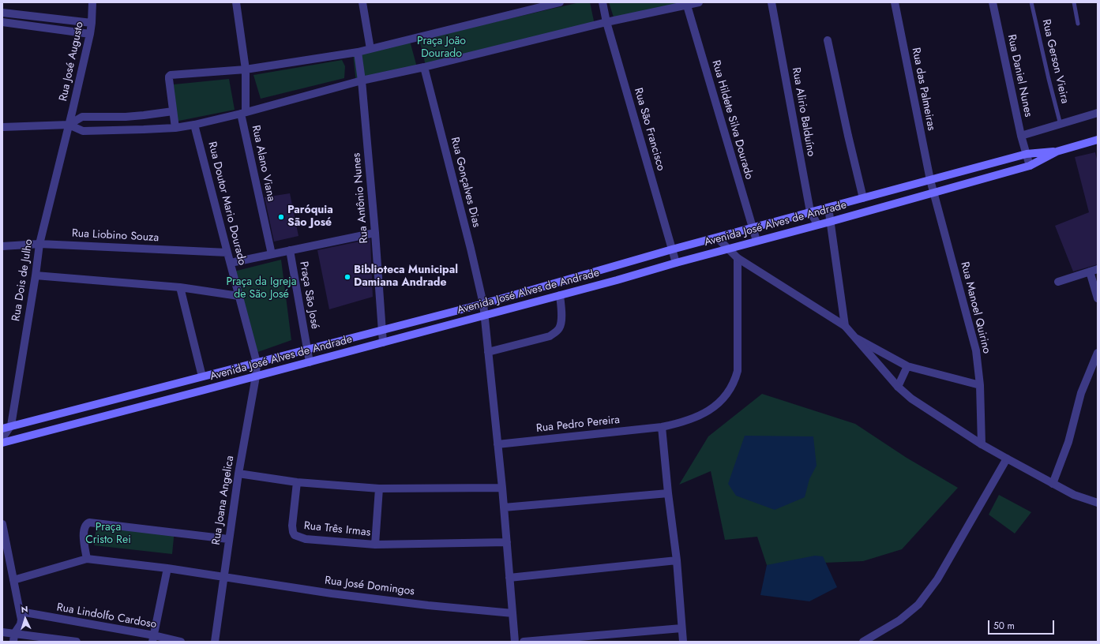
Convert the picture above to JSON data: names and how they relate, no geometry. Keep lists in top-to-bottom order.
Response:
{
  "streets": {
    "main road": ["Avenida José Alves de Andrade"],
    "street": [
      "Rua José Augusto",
      "Rua Daniel Nunes",
      "Rua das Palmeiras",
      "Rua Alirio Balduíno",
      "Rua Hildete Silva Dourado",
      "Rua São Francisco",
      "Rua Alano Viana",
      "Rua Gonçalves Dias",
      "Rua Antônio Nunes",
      "Rua Doutor Mario Dourado",
      "Rua Liobino Souza",
      "Rua Dois de Julho",
      "Praça São José",
      "Rua Manoel Quirino",
      "Rua Pedro Pereira",
      "Rua Joana Angelica",
      "Rua Três Irmas",
      "Rua José Domingos",
      "Rua Lindolfo Cardoso"
    ],
    "lane": ["Rua Gerson Vieira"]
  },
  "crossings": [
    ["Rua José Augusto", "Rua Dois de Julho"],
    ["Rua Daniel Nunes", "Avenida José Alves de Andrade"],
    ["Rua das Palmeiras", "Avenida José Alves de Andrade"],
    ["Rua das Palmeiras", "Rua Manoel Quirino"],
    ["Rua Alirio Balduíno", "Avenida José Alves de Andrade"],
    ["Rua Hildete Silva Dourado", "Avenida José Alves de Andrade"],
    ["Rua São Francisco", "Avenida José Alves de Andrade"],
    ["Rua Gonçalves Dias", "Avenida José Alves de Andrade"],
    ["Rua Antônio Nunes", "Avenida José Alves de Andrade"],
    ["Rua Doutor Mario Dourado", "Avenida José Alves de Andrade"],
    ["Rua Doutor Mario Dourado", "Rua Liobino Souza"],
    ["Rua Doutor Mario Dourado", "Rua Joana Angelica"],
    ["Avenida José Alves de Andrade", "Rua Dois de Julho"],
    ["Avenida José Alves de Andrade", "Praça São José"],
    ["Avenida José Alves de Andrade", "Rua Manoel Quirino"],
    ["Avenida José Alves de Andrade", "Rua Joana Angelica"],
    ["Rua Liobino Souza", "Rua Dois de Julho"],
    ["Rua Joana Angelica", "Rua José Domingos"]
  ],
  "parks": ["Praça João Dourado", "Praça da Igreja de São José", "Praça Cristo Rei"],
  "places": ["Paróquia São José", "Biblioteca Municipal Damiana Andrade"],
  "scale_bar": "50 m",
  "north": "top"
}
